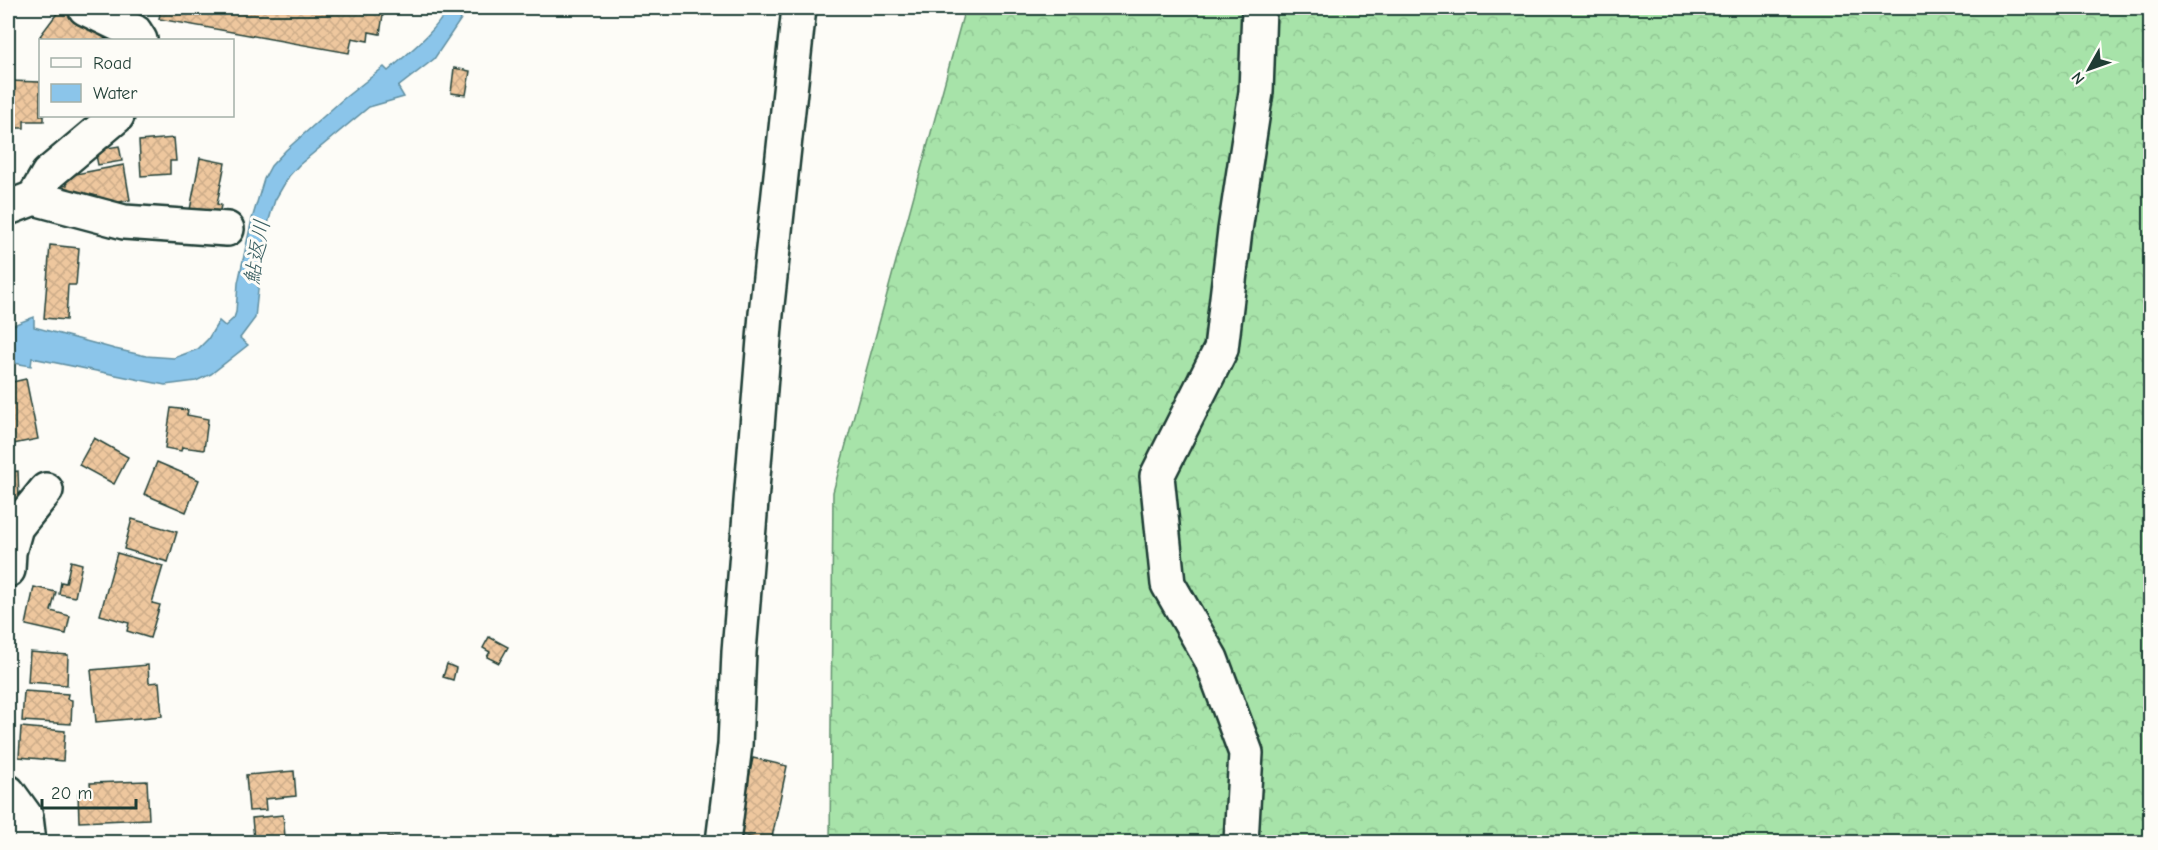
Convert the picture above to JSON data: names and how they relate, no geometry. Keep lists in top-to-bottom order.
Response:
{
  "water": ["鮎返川"],
  "legend": ["Road", "Water"],
  "scale_bar": "20 m",
  "north": "bottom left"
}
